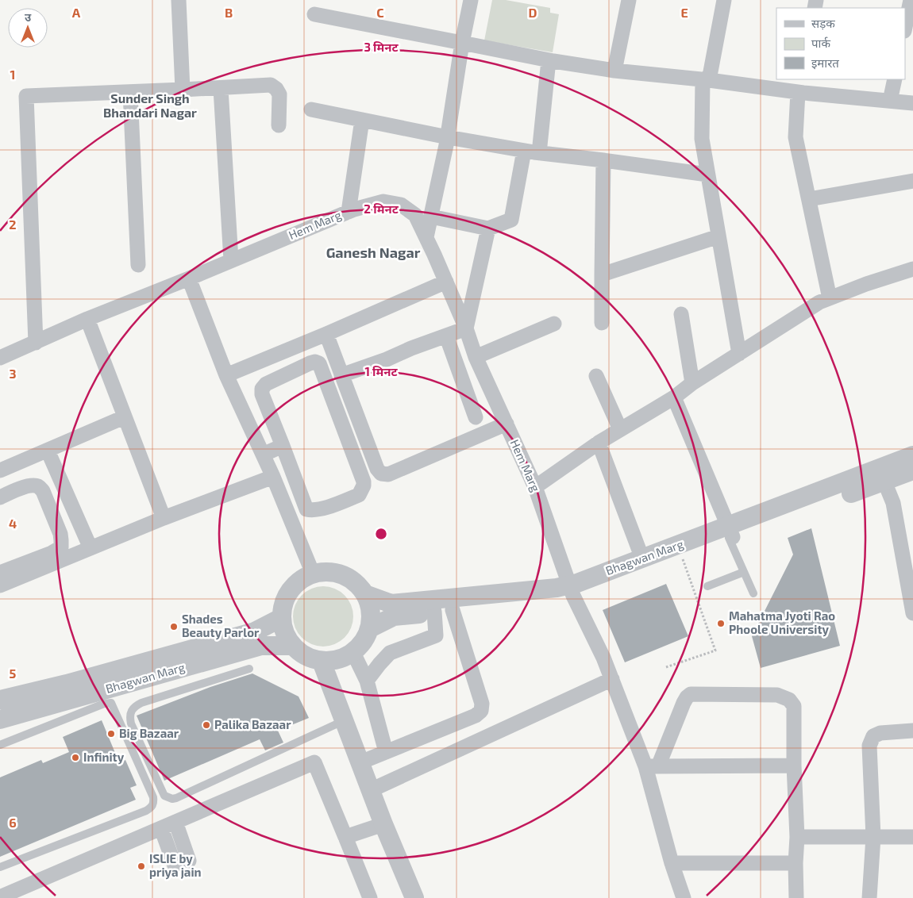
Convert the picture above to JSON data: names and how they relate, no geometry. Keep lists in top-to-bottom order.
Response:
{
  "streets": {
    "street": ["Hem Marg", "Bhagwan Marg"]
  },
  "crossings": [
    ["Hem Marg", "Bhagwan Marg"]
  ],
  "districts": ["Sunder Singh Bhandari Nagar", "Ganesh Nagar"],
  "places": [
    "Mahatma Jyoti Rao Phoole University",
    "Shades Beauty Parlor",
    "Palika Bazaar",
    "Big Bazaar",
    "Infinity",
    "ISLIE by priya jain"
  ],
  "legend": ["सड़क", "पार्क", "इमारत"],
  "north": "top",
  "grid": {
    "columns": [
      "A",
      "B",
      "C",
      "D",
      "E"
    ],
    "rows": [
      "1",
      "2",
      "3",
      "4",
      "5",
      "6"
    ]
  },
  "rings": ["3 मिनट", "2 मिनट", "1 मिनट"]
}
